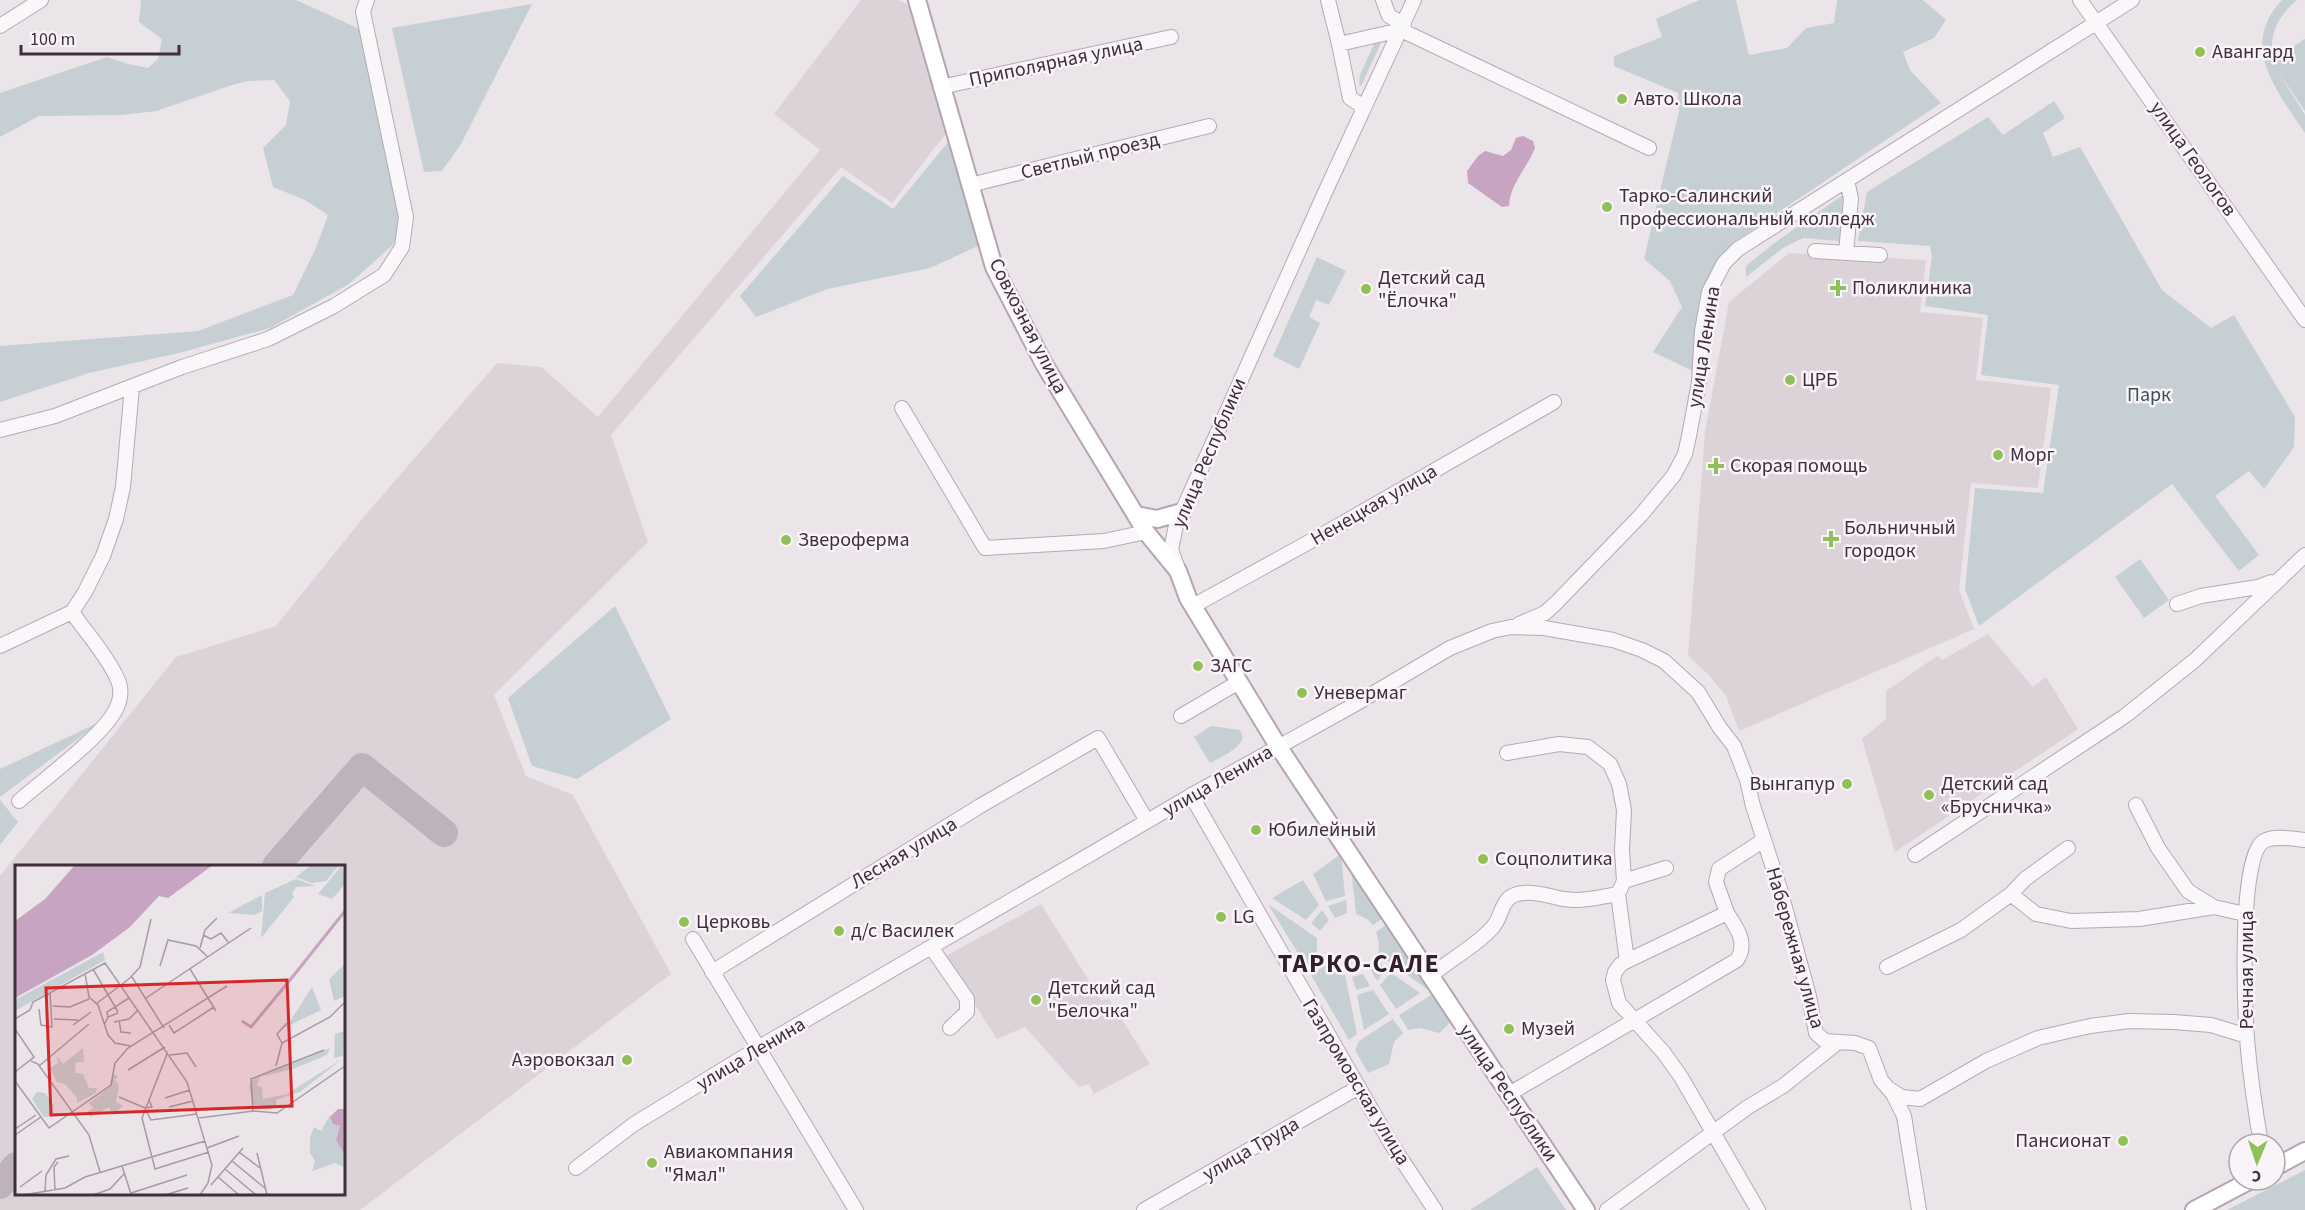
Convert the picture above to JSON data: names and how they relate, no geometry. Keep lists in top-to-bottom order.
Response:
{
  "streets": {
    "main road": ["Совхозная улица", "улица Республики"],
    "street": [
      "Приполярная улица",
      "Светлый проезд",
      "улица Геологов",
      "улица Ленина",
      "Ненецкая улица",
      "Лесная улица",
      "Набережная улица",
      "Речная улица",
      "Газпромовская улица",
      "улица Труда"
    ]
  },
  "crossings": [
    ["Приполярная улица", "Совхозная улица"],
    ["Светлый проезд", "Совхозная улица"],
    ["улица Геологов", "улица Ленина"],
    ["Совхозная улица", "улица Республики"],
    ["улица Ленина", "улица Республики"],
    ["улица Ленина", "Лесная улица"],
    ["улица Ленина", "Набережная улица"],
    ["улица Ленина", "Газпромовская улица"],
    ["улица Республики", "Ненецкая улица"],
    ["Газпромовская улица", "улица Труда"]
  ],
  "districts": ["ТАРКО-САЛЕ"],
  "parks": ["Парк"],
  "places": {
    "other": [
      "Авангард",
      "Авто. Школа",
      "Тарко-Салинский профессиональный колледж",
      "Детский сад \"Ёлочка\"",
      "ЦРБ",
      "Морг",
      "Звероферма",
      "ЗАГС",
      "Уневермаг",
      "Вынгапур",
      "Детский сад «Брусничка»",
      "Юбилейный",
      "Соцполитика",
      "LG",
      "Церковь",
      "д/с Василек",
      "Детский сад \"Белочка\"",
      "Музей",
      "Аэровокзал",
      "Пансионат",
      "Авиакомпания \"Ямал\""
    ],
    "health": ["Поликлиника", "Скорая помощь", "Больничный городок"]
  },
  "scale_bar": "100 m",
  "north": "bottom"
}
